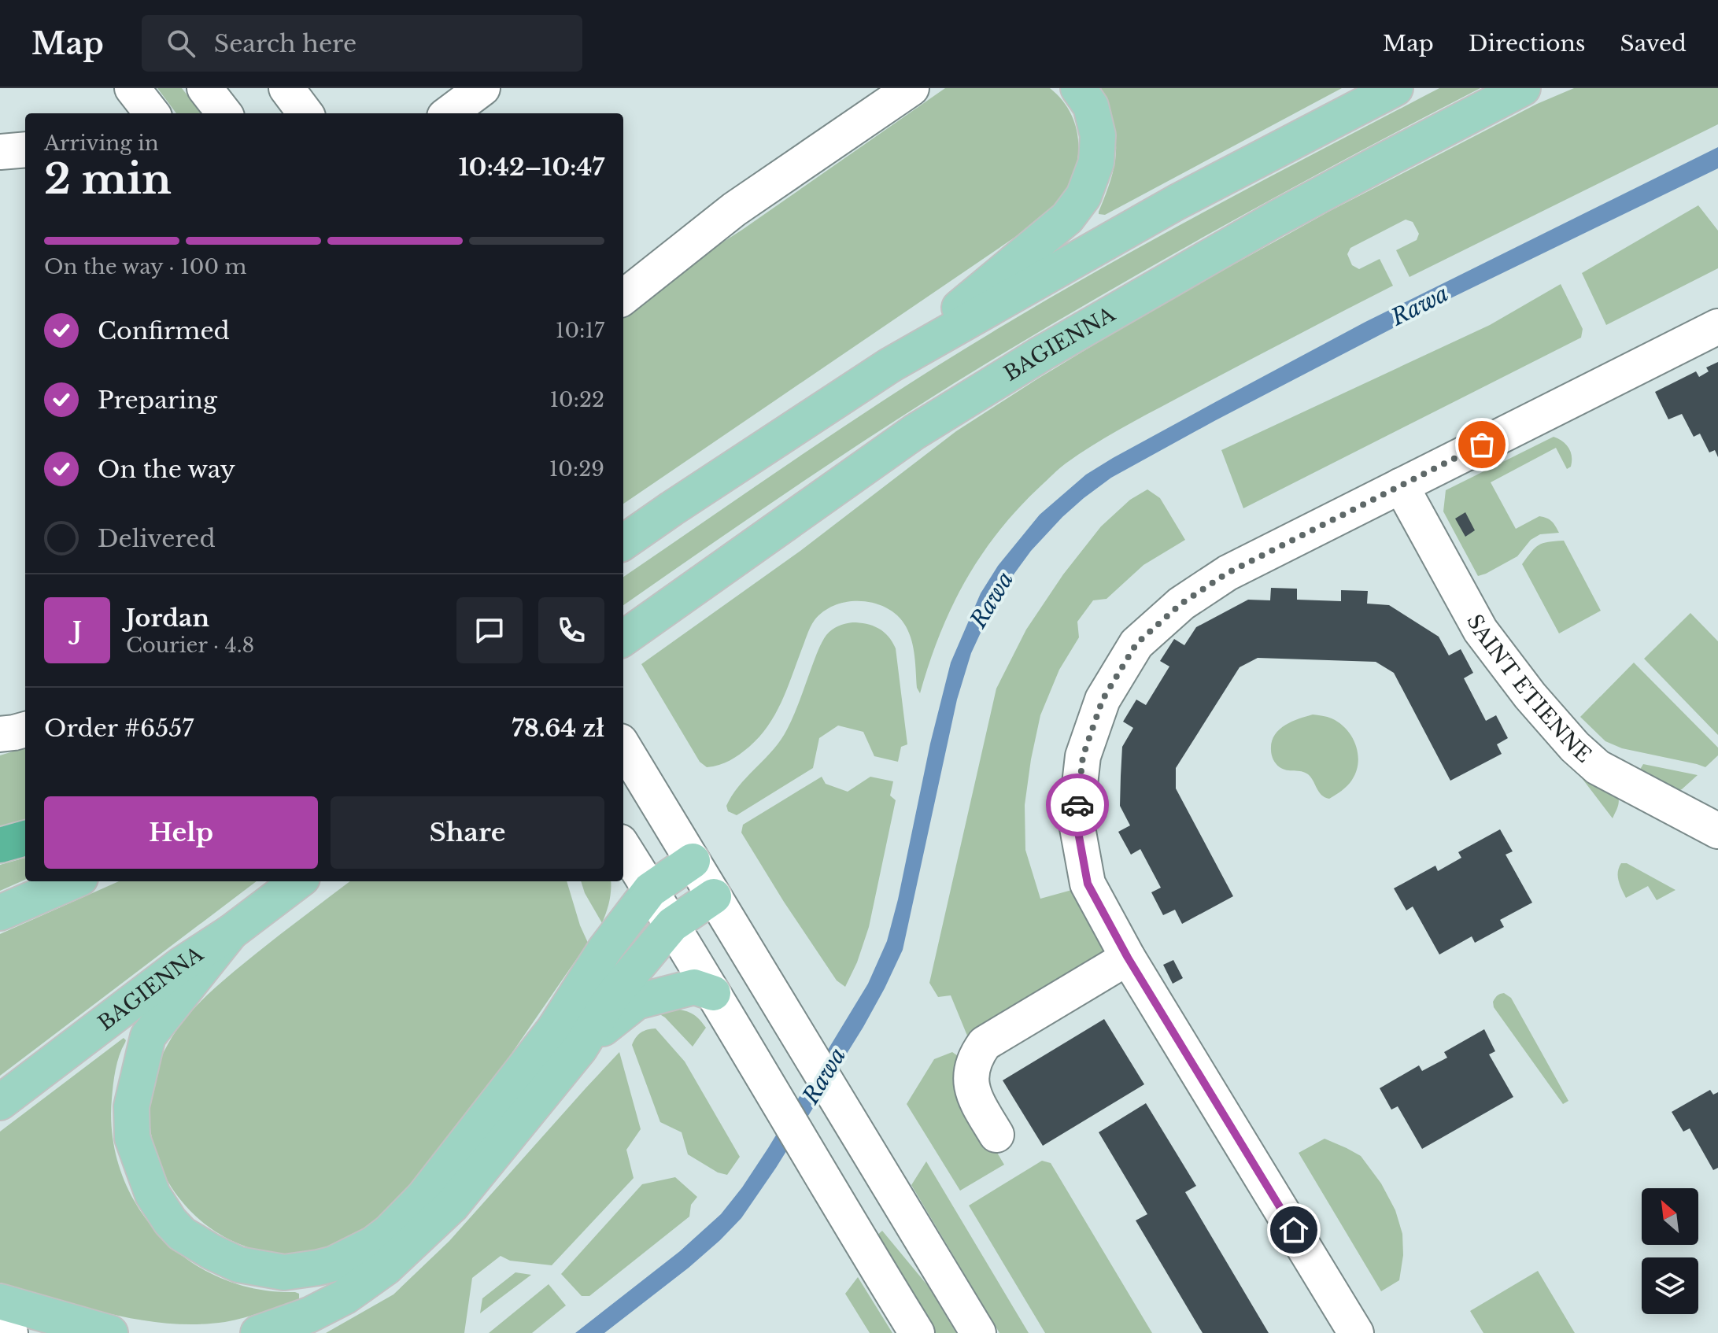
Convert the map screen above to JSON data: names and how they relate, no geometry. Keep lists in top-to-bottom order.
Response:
{
  "streets": {
    "main road": ["BAGIENNA"],
    "street": ["SAINT ETIENNE"]
  },
  "water": ["Rawa"],
  "north": "top left",
  "page": {
    "header": "Map",
    "search": "Search here",
    "nav": ["Map", "Directions", "Saved"],
    "heading": ["2 min", "Arriving in", "10:42–10:47"],
    "panel": [
      "Jordan",
      "Courier · 4.8",
      "Order #6557",
      "78.64 zł"
    ],
    "bar": "On the way · 100 m",
    "list": [
      ["Confirmed", "10:17"],
      ["Preparing", "10:22"],
      ["On the way", "10:29"],
      "Delivered"
    ],
    "round": "J",
    "buttons": ["Help", "Share"]
  }
}
